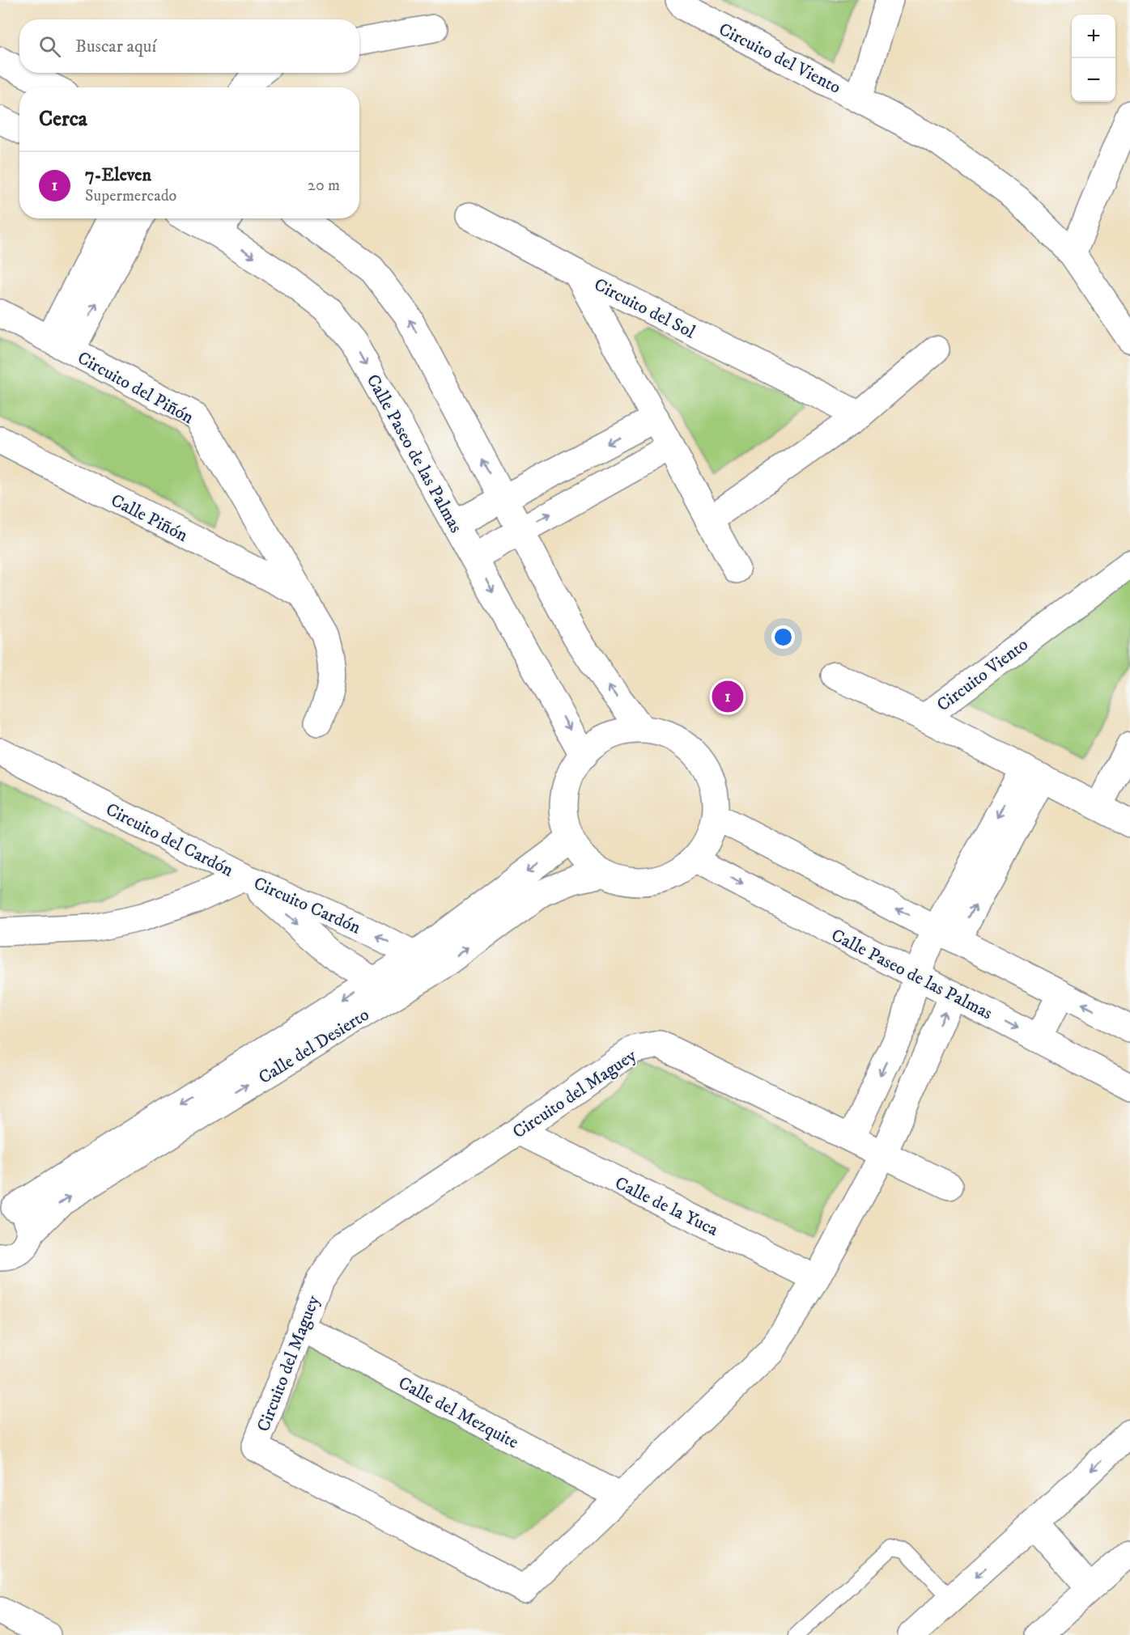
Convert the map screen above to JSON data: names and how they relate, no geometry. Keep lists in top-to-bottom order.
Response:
{
  "streets": {
    "street": [
      "Circuito del Viento",
      "Circuito del Sol",
      "Circuito del Piñón",
      "Calle Paseo de las Palmas",
      "Calle Piñón",
      "Circuito Viento",
      "Circuito del Cardón",
      "Circuito Cardón",
      "Calle del Desierto",
      "Circuito del Maguey",
      "Calle de la Yuca",
      "Calle del Mezquite"
    ]
  },
  "crossings": [
    ["Circuito del Piñón", "Calle Piñón"],
    ["Calle Paseo de las Palmas", "Calle del Desierto"],
    ["Circuito del Cardón", "Circuito Cardón"],
    ["Circuito Cardón", "Calle del Desierto"],
    ["Circuito del Maguey", "Calle de la Yuca"],
    ["Circuito del Maguey", "Calle del Mezquite"]
  ],
  "page": {
    "map_buttons": ["+", "−"],
    "search": "Buscar aquí",
    "heading": "Cerca",
    "list": [
      {
        "mark": "1",
        "name": "7-Eleven",
        "note": "Supermercado",
        "value": "20 m"
      }
    ],
    "pins": "1"
  }
}
